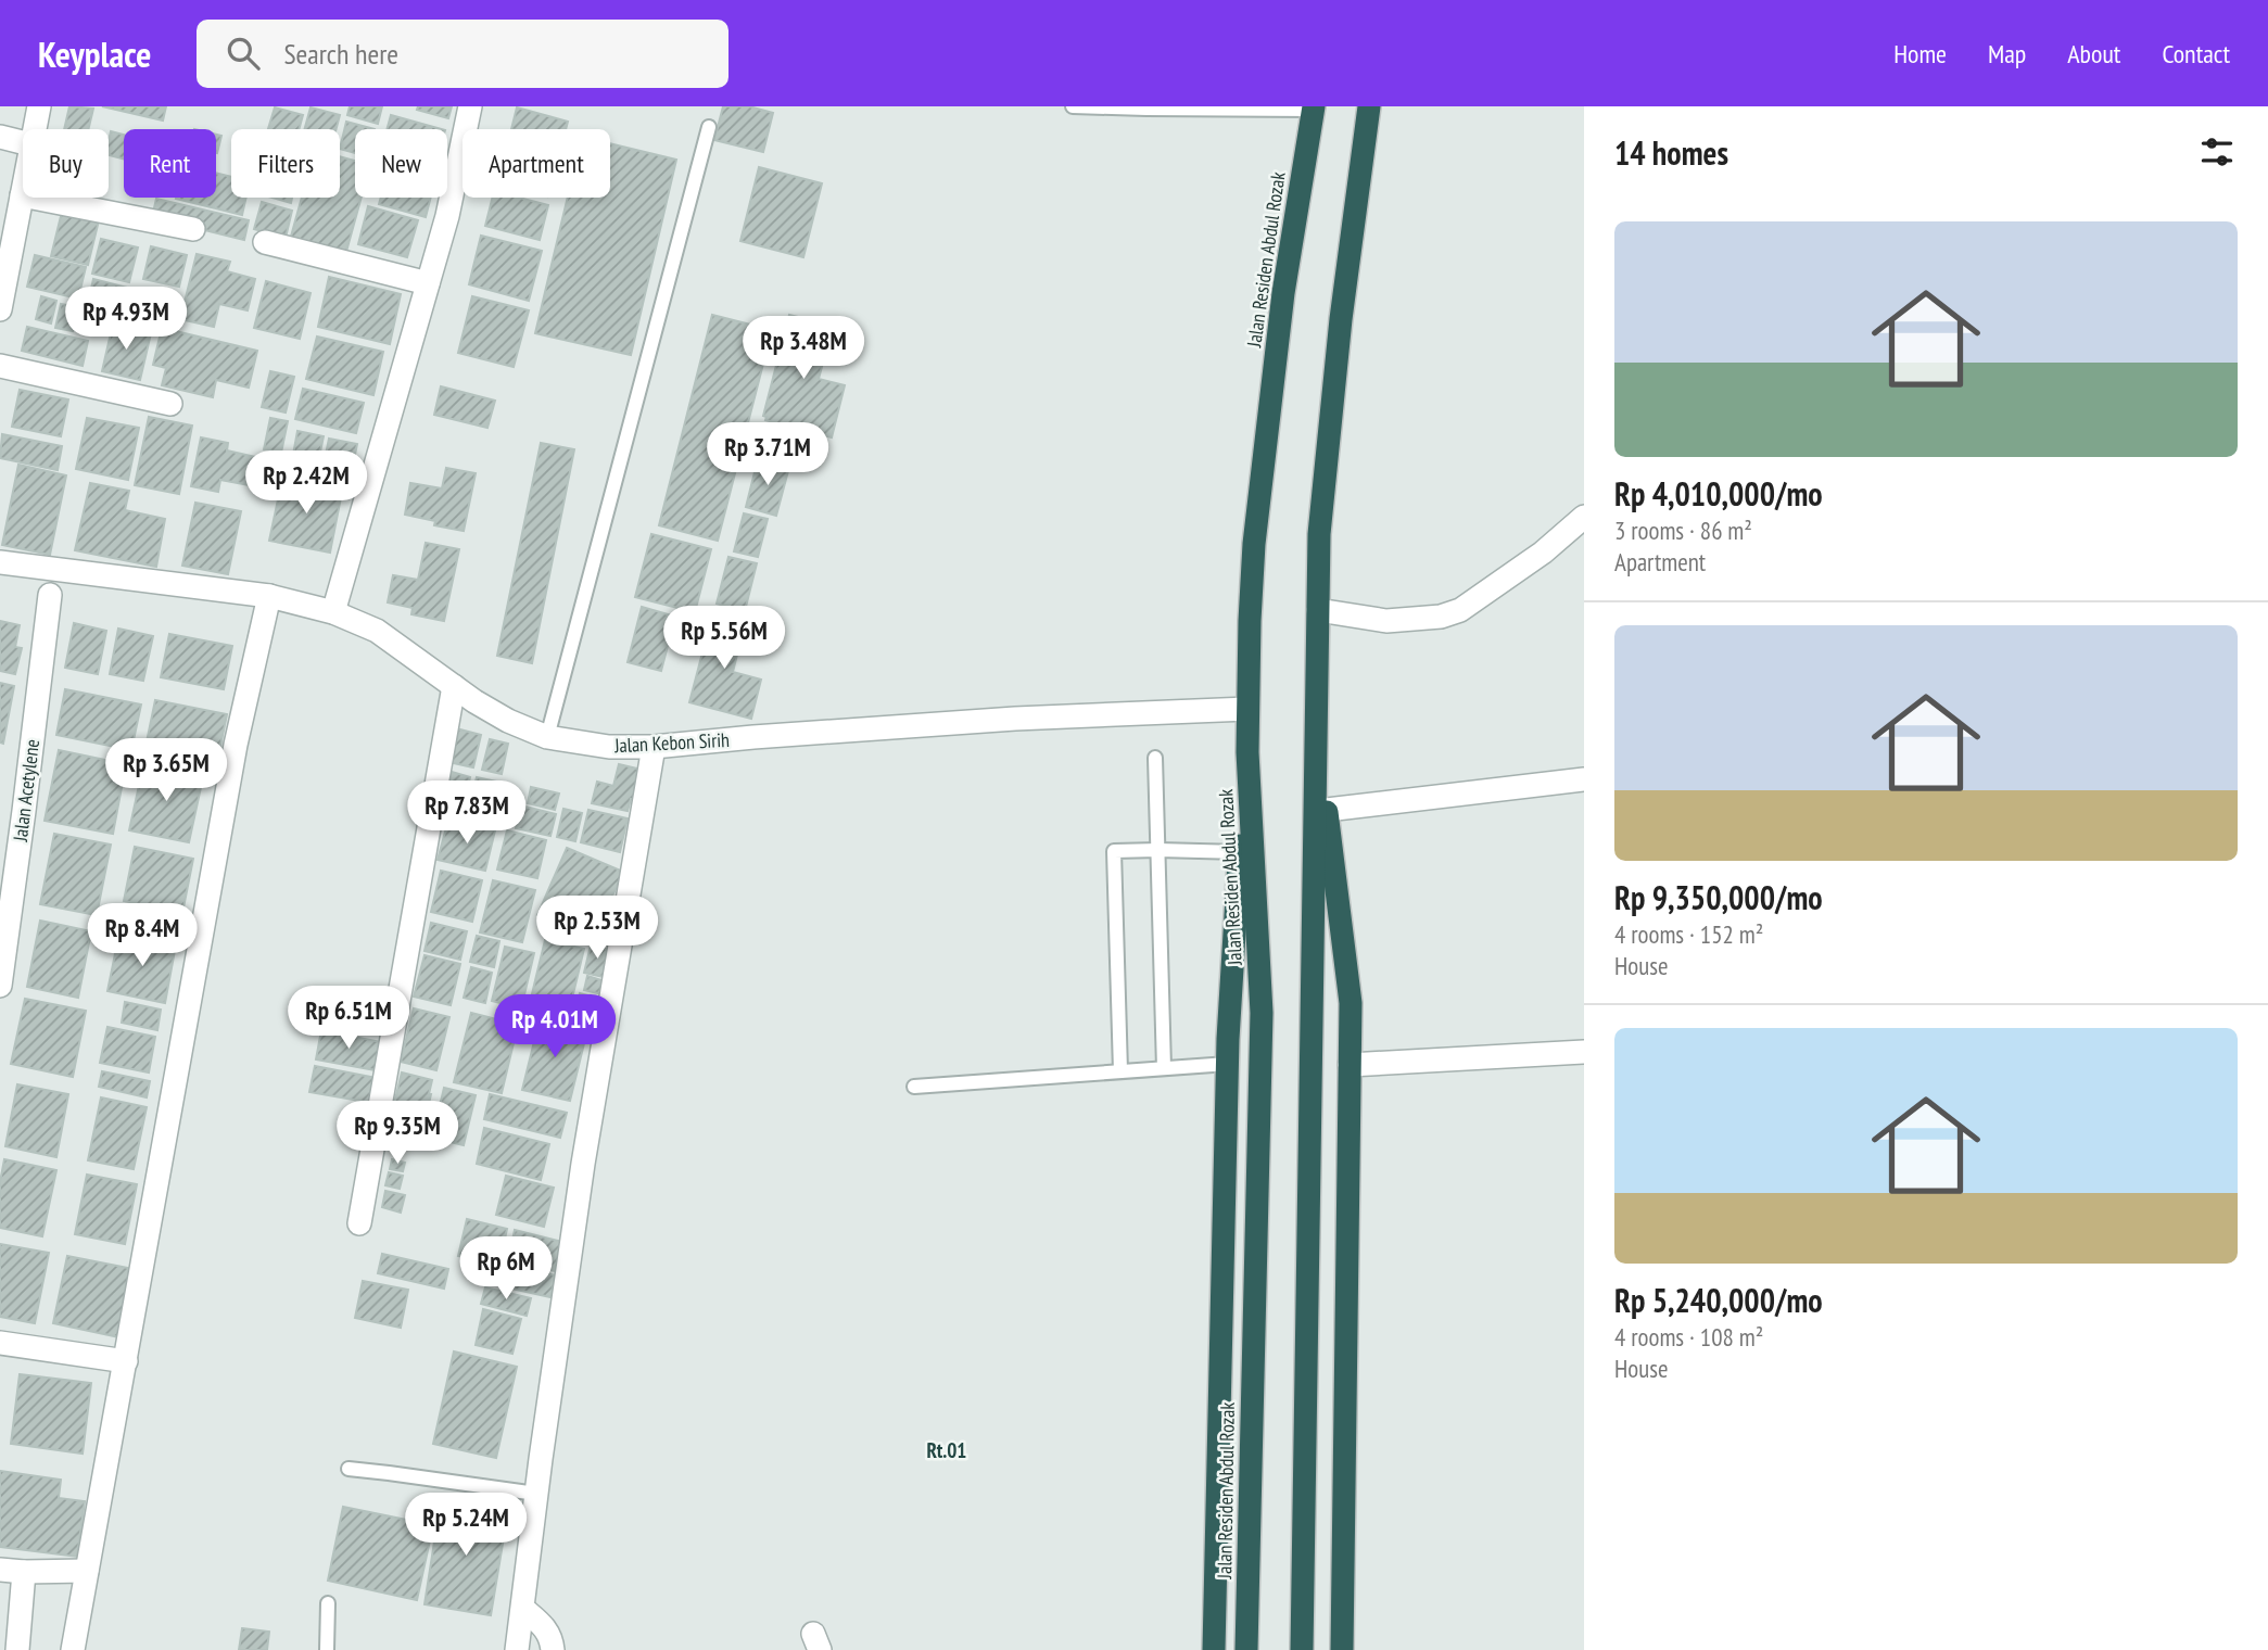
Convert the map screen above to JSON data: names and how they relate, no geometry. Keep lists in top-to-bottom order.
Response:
{
  "streets": {
    "highway": ["Jalan Residen Abdul Rozak"],
    "street": ["Jalan Kebon Sirih", "Jalan Acetylene"]
  },
  "crossings": [
    ["Jalan Residen Abdul Rozak", "Jalan Kebon Sirih"]
  ],
  "districts": ["Rt.01"],
  "page": {
    "header": "Keyplace",
    "search": "Search here",
    "nav": [
      "Home",
      "Map",
      "About",
      "Contact"
    ],
    "heading": "14 homes",
    "chip": [
      "Buy",
      "Rent",
      "Filters",
      "New",
      "Apartment"
    ],
    "list": [
      {
        "name": "Rp 4,010,000/mo",
        "note": "3 rooms · 86 m² · Apartment"
      },
      {
        "name": "Rp 9,350,000/mo",
        "note": "4 rooms · 152 m² · House"
      },
      {
        "name": "Rp 5,240,000/mo",
        "note": "4 rooms · 108 m² · House"
      }
    ],
    "price": [
      "Rp 4.93M",
      "Rp 3.48M",
      "Rp 3.71M",
      "Rp 2.42M",
      "Rp 5.56M",
      "Rp 3.65M",
      "Rp 7.83M",
      "Rp 2.53M",
      "Rp 8.4M",
      "Rp 6.51M",
      "Rp 4.01M",
      "Rp 9.35M",
      "Rp 6M",
      "Rp 5.24M"
    ]
  }
}
